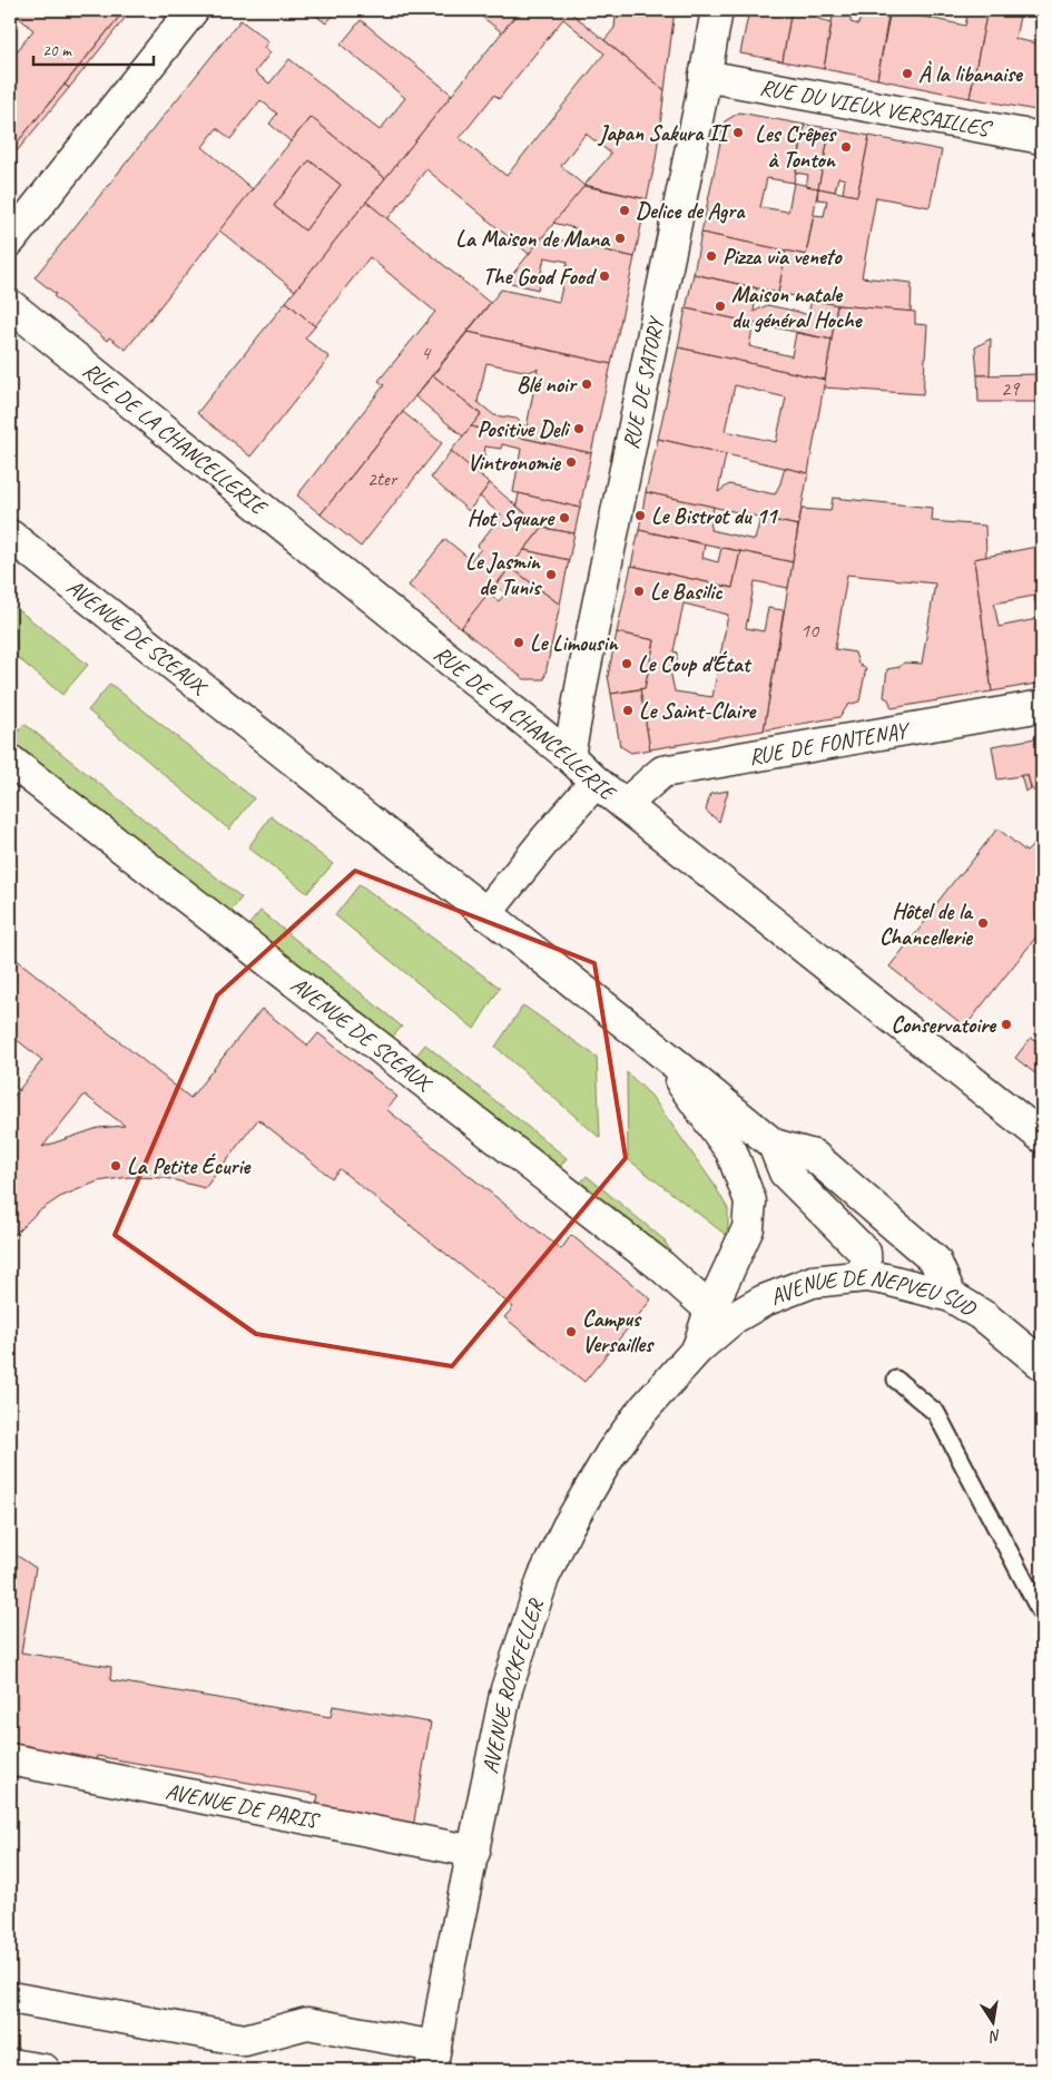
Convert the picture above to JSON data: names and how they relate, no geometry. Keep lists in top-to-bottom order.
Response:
{
  "streets": {
    "street": [
      "RUE DU VIEUX VERSAILLES",
      "RUE DE SATORY",
      "RUE DE LA CHANCELLERIE",
      "AVENUE DE SCEAUX",
      "RUE DE FONTENAY",
      "AVENUE DE NEPVEU SUD",
      "AVENUE ROCKFELLER",
      "AVENUE DE PARIS"
    ]
  },
  "crossings": [
    ["RUE DU VIEUX VERSAILLES", "RUE DE SATORY"],
    ["RUE DE SATORY", "RUE DE LA CHANCELLERIE"],
    ["RUE DE LA CHANCELLERIE", "RUE DE FONTENAY"],
    ["AVENUE DE SCEAUX", "AVENUE DE NEPVEU SUD"],
    ["AVENUE DE SCEAUX", "AVENUE ROCKFELLER"],
    ["AVENUE DE NEPVEU SUD", "AVENUE ROCKFELLER"],
    ["AVENUE ROCKFELLER", "AVENUE DE PARIS"]
  ],
  "places": [
    "À la libanaise",
    "Japan Sakura II",
    "Les Crêpes à Tonton",
    "Delice de Agra",
    "La Maison de Mana",
    "Pizza via veneto",
    "The Good Food",
    "Maison natale du général Hoche",
    "Blé noir",
    "Positive Deli",
    "Vintronomie",
    "Le Bistrot du 11",
    "Hot Square",
    "Le Jasmin de Tunis",
    "Le Basilic",
    "Le Limousin",
    "Le Coup d'État",
    "Le Saint-Claire",
    "Hôtel de la Chancellerie",
    "Conservatoire",
    "La Petite Écurie",
    "Campus Versailles"
  ],
  "house_numbers": [
    "4",
    "29",
    "2ter",
    "10"
  ],
  "scale_bar": "20 m",
  "north": "bottom"
}
